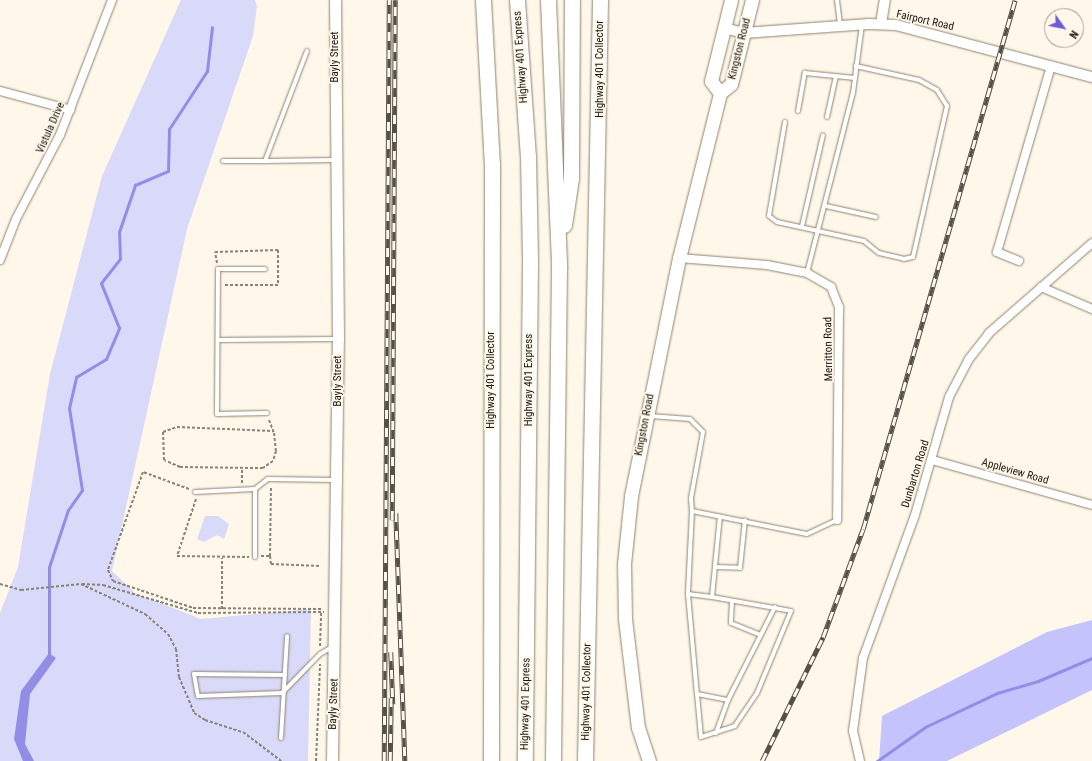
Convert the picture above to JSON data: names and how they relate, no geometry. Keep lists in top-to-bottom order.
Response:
{
  "streets": {
    "highway": ["Highway 401 Express", "Highway 401 Collector"],
    "main road": ["Kingston Road", "Bayly Street"],
    "street": [
      "Fairport Road",
      "Vistula Drive",
      "Merritton Road",
      "Appleview Road",
      "Dunbarton Road"
    ]
  },
  "crossings": [
    ["Fairport Road", "Kingston Road"],
    ["Kingston Road", "Merritton Road"],
    ["Appleview Road", "Dunbarton Road"]
  ],
  "north": "bottom right"
}
